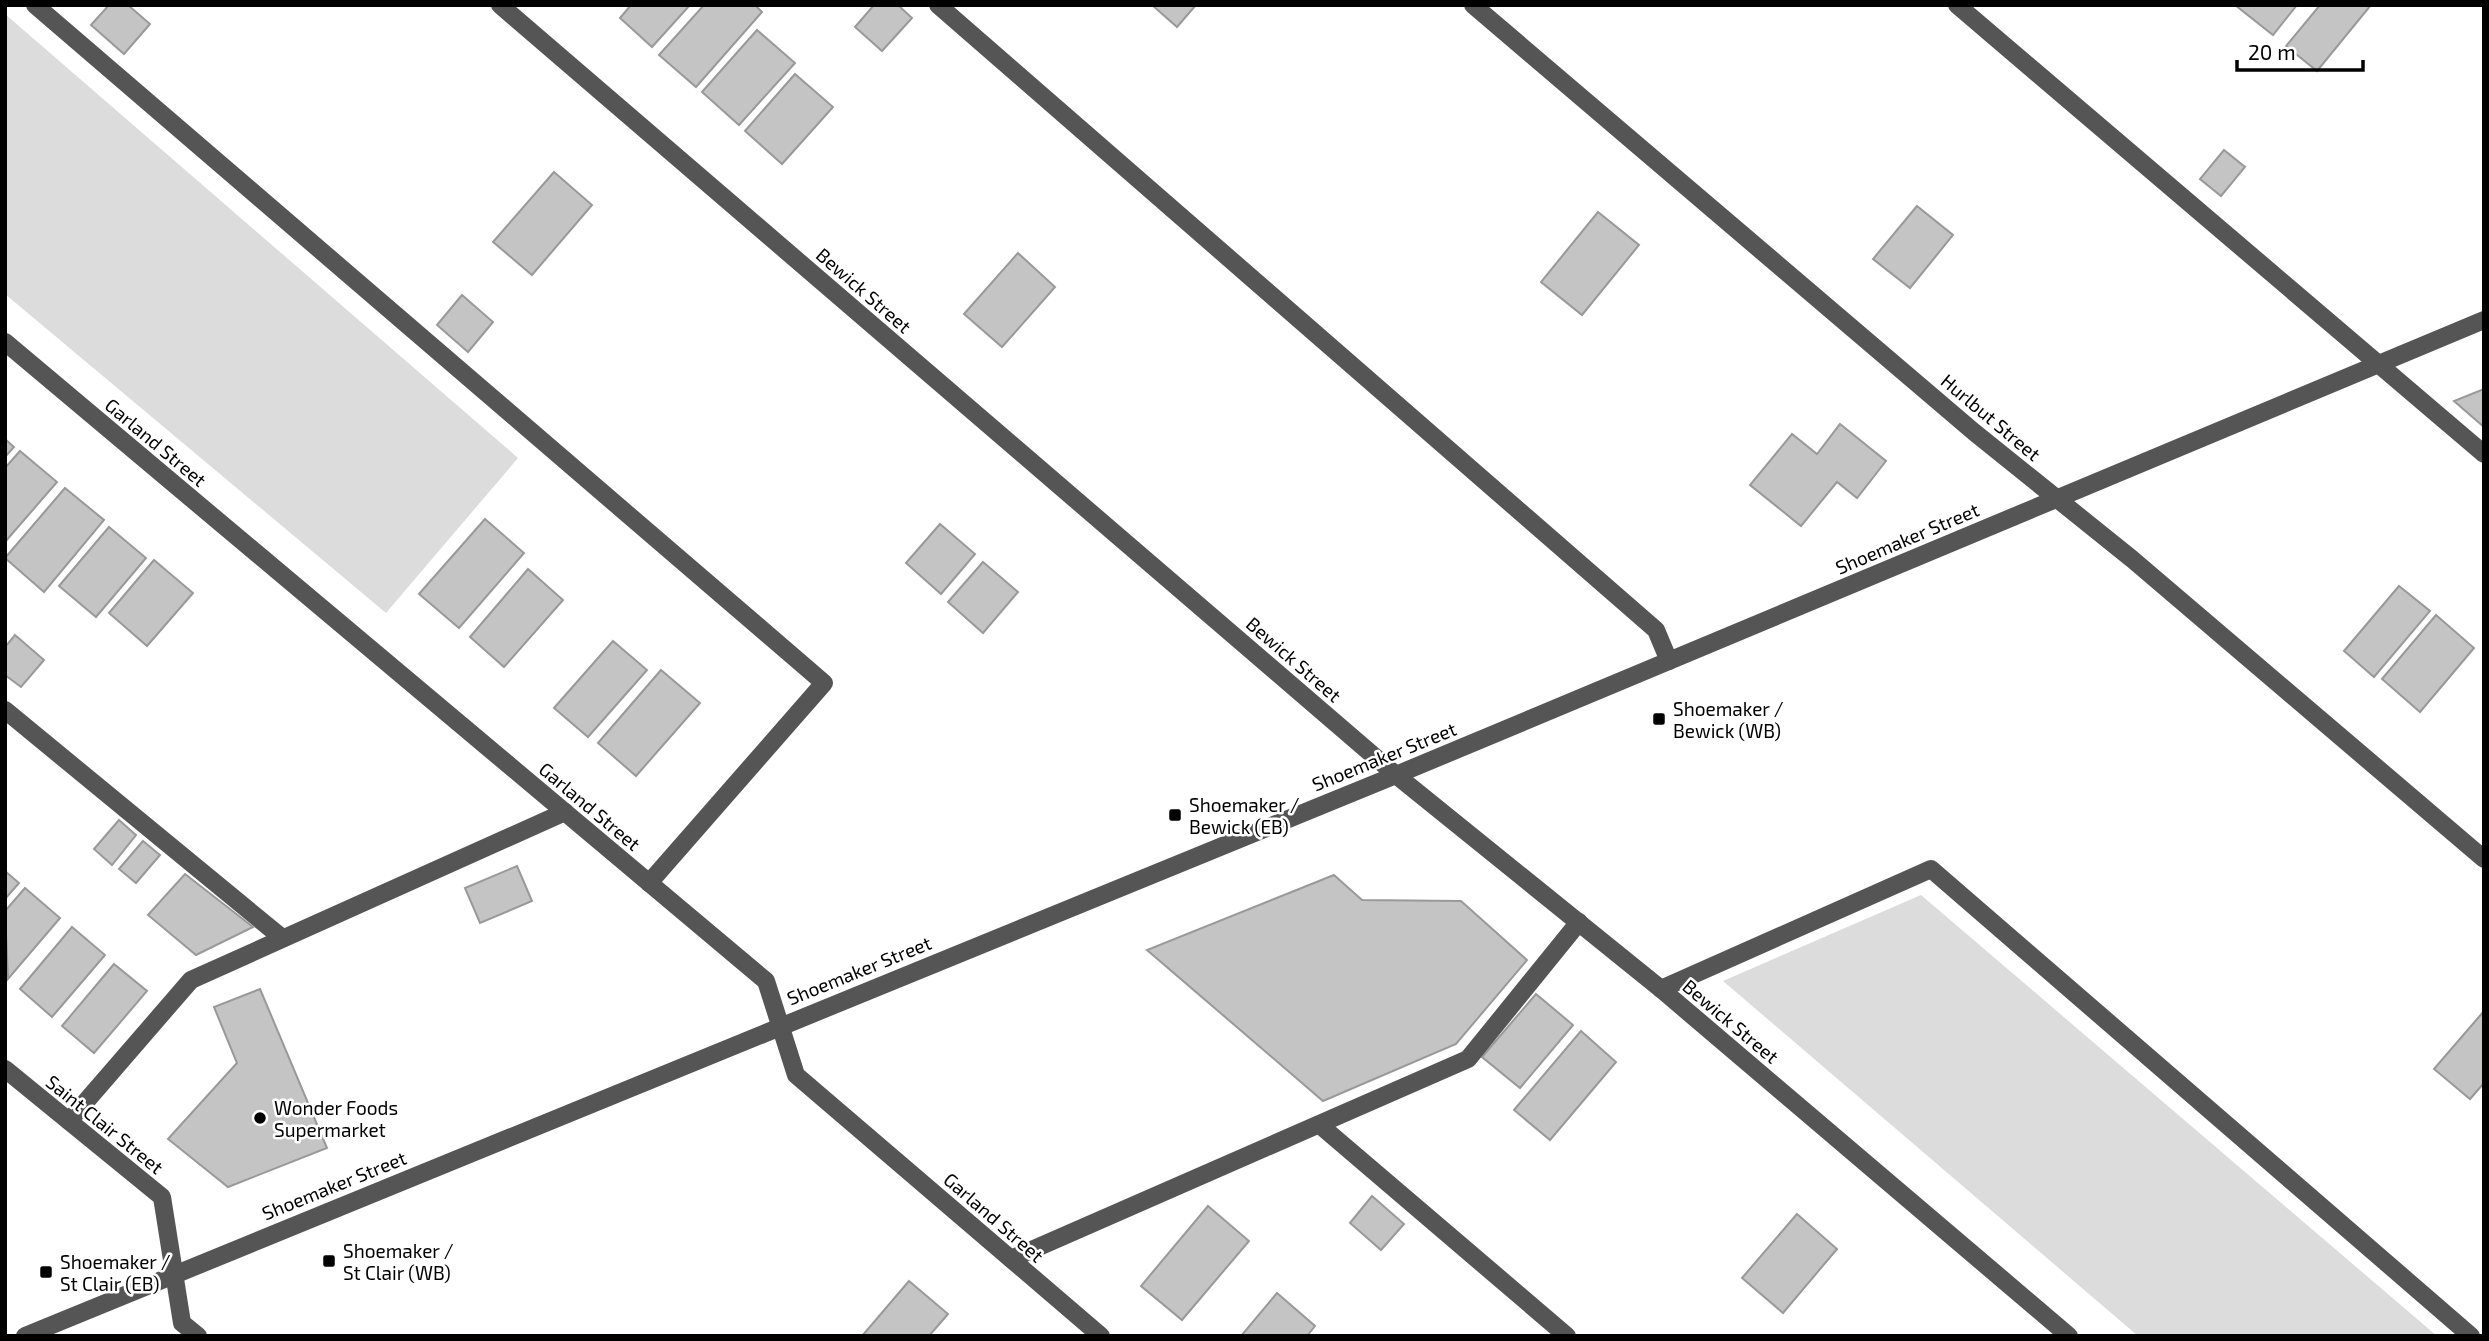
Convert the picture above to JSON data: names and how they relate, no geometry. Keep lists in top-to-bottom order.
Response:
{
  "streets": {
    "street": [
      "Bewick Street",
      "Hurlbut Street",
      "Garland Street",
      "Shoemaker Street",
      "Saint Clair Street"
    ]
  },
  "crossings": [
    ["Bewick Street", "Shoemaker Street"],
    ["Hurlbut Street", "Shoemaker Street"],
    ["Garland Street", "Shoemaker Street"],
    ["Shoemaker Street", "Saint Clair Street"]
  ],
  "places": {
    "transit": [
      "Shoemaker / Bewick (WB)",
      "Shoemaker / Bewick (EB)",
      "Shoemaker / St Clair (WB)",
      "Shoemaker / St Clair (EB)"
    ],
    "other": ["Wonder Foods Supermarket"]
  },
  "scale_bar": "20 m"
}
